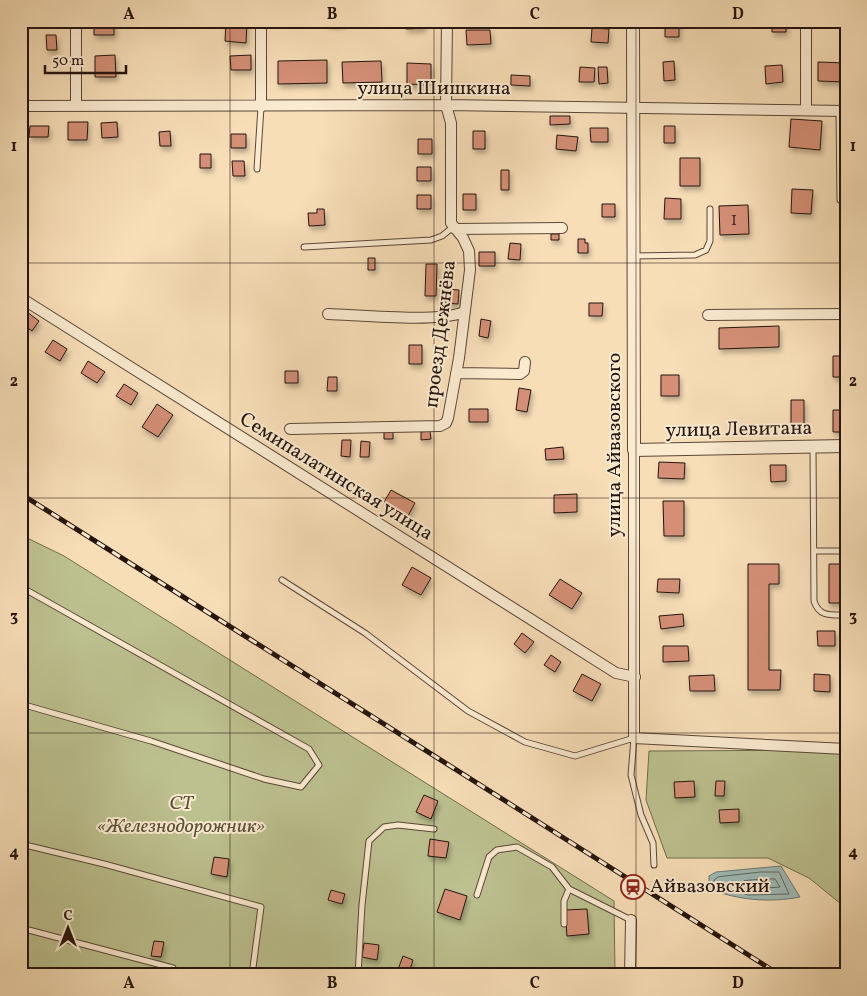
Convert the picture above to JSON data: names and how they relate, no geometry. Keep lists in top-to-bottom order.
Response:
{
  "streets": {
    "street": [
      "улица Шишкина",
      "проезд Дежнёва",
      "улица Левитана",
      "улица Айвазовского",
      "Семипалатинская улица"
    ]
  },
  "crossings": [
    ["улица Шишкина", "проезд Дежнёва"],
    ["улица Шишкина", "улица Айвазовского"],
    ["улица Левитана", "улица Айвазовского"],
    ["улица Айвазовского", "Семипалатинская улица"]
  ],
  "parks": ["СТ «Железнодорожник»"],
  "places": {
    "station": ["Айвазовский"]
  },
  "house_numbers": ["1"],
  "scale_bar": "50 m",
  "north": "top",
  "grid": {
    "columns": [
      "A",
      "B",
      "C",
      "D"
    ],
    "rows": [
      "1",
      "2",
      "3",
      "4"
    ]
  }
}
